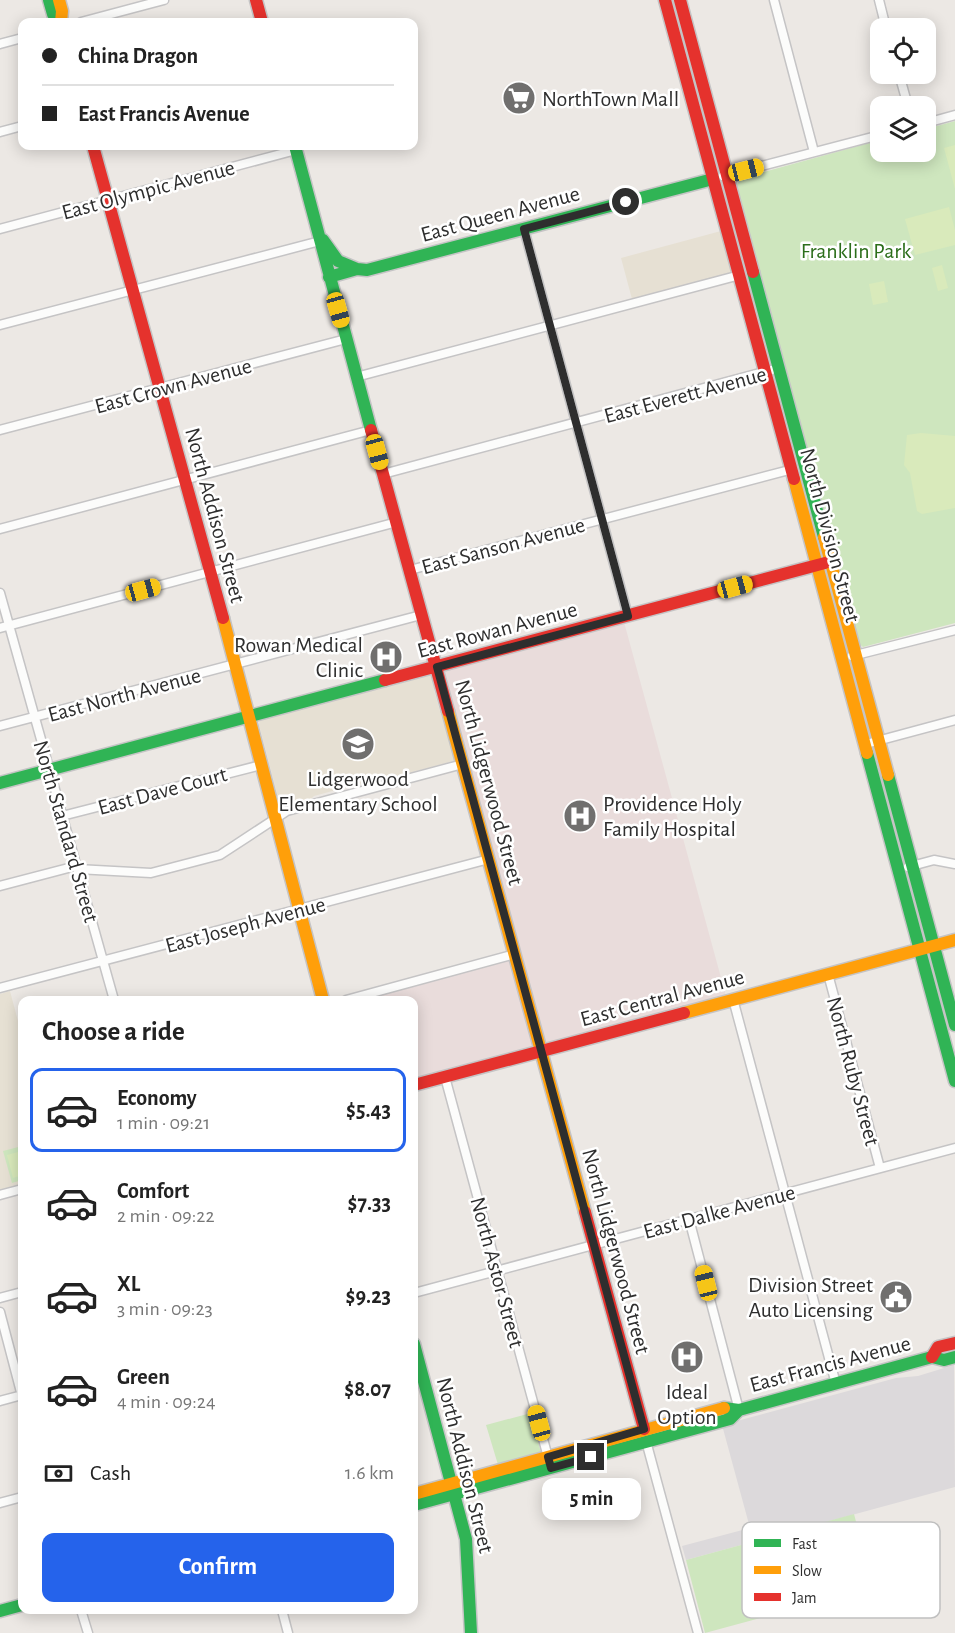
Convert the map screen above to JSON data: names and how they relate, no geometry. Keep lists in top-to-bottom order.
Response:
{
  "streets": {
    "street": [
      "East Olympic Avenue",
      "East Queen Avenue",
      "East Crown Avenue",
      "East Everett Avenue",
      "North Addison Street",
      "North Division Street",
      "East Sanson Avenue",
      "East Rowan Avenue",
      "East North Avenue",
      "North Lidgerwood Street",
      "East Dave Court",
      "North Standard Street",
      "East Joseph Avenue",
      "East Central Avenue",
      "North Ruby Street",
      "East Dalke Avenue",
      "North Astor Street",
      "East Francis Avenue"
    ]
  },
  "crossings": [
    ["East Olympic Avenue", "North Addison Street"],
    ["East Queen Avenue", "North Division Street"],
    ["East Queen Avenue", "North Lidgerwood Street"],
    ["East Crown Avenue", "North Addison Street"],
    ["East Crown Avenue", "North Lidgerwood Street"],
    ["East Everett Avenue", "North Division Street"],
    ["East Everett Avenue", "North Lidgerwood Street"],
    ["North Addison Street", "East Rowan Avenue"],
    ["North Addison Street", "East North Avenue"],
    ["North Addison Street", "East Dave Court"],
    ["North Addison Street", "East Joseph Avenue"],
    ["North Addison Street", "East Francis Avenue"],
    ["North Division Street", "East Sanson Avenue"],
    ["North Division Street", "East Rowan Avenue"],
    ["North Division Street", "East Central Avenue"],
    ["East Sanson Avenue", "North Lidgerwood Street"],
    ["East Rowan Avenue", "North Lidgerwood Street"],
    ["East Rowan Avenue", "North Standard Street"],
    ["East North Avenue", "North Lidgerwood Street"],
    ["East North Avenue", "North Standard Street"],
    ["North Lidgerwood Street", "East Joseph Avenue"],
    ["North Lidgerwood Street", "East Central Avenue"],
    ["North Lidgerwood Street", "East Dalke Avenue"],
    ["North Lidgerwood Street", "East Francis Avenue"],
    ["East Dave Court", "North Standard Street"],
    ["North Standard Street", "East Joseph Avenue"],
    ["East Central Avenue", "North Ruby Street"],
    ["East Central Avenue", "North Astor Street"],
    ["North Ruby Street", "East Dalke Avenue"],
    ["East Dalke Avenue", "North Astor Street"],
    ["North Astor Street", "East Francis Avenue"]
  ],
  "parks": ["Franklin Park"],
  "places": {
    "supermarket": ["NorthTown Mall"],
    "hospital": ["Rowan Medical Clinic", "Providence Holy Family Hospital", "Ideal Option"],
    "school or university": ["Lidgerwood Elementary School"],
    "public building": ["Division Street Auto Licensing"]
  },
  "legend": ["Fast", "Slow", "Jam"],
  "page": {
    "banner": ["China Dragon", "East Francis Avenue"],
    "heading": "Choose a ride",
    "list": [
      {
        "name": "Economy",
        "note": "1 min · 09:21",
        "value": "$5.43"
      },
      {
        "name": "Comfort",
        "note": "2 min · 09:22",
        "value": "$7.33"
      },
      {
        "name": "XL",
        "note": "3 min · 09:23",
        "value": "$9.23"
      },
      {
        "name": "Green",
        "note": "4 min · 09:24",
        "value": "$8.07"
      }
    ],
    "pay": ["Cash", "1.6 km"],
    "bubble": "5 min",
    "buttons": "Confirm"
  }
}
